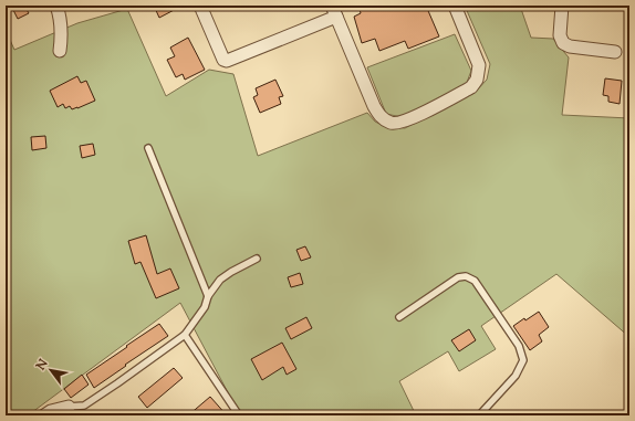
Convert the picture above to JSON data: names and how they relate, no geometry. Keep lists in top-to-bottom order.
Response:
{
  "north": "top left"
}
